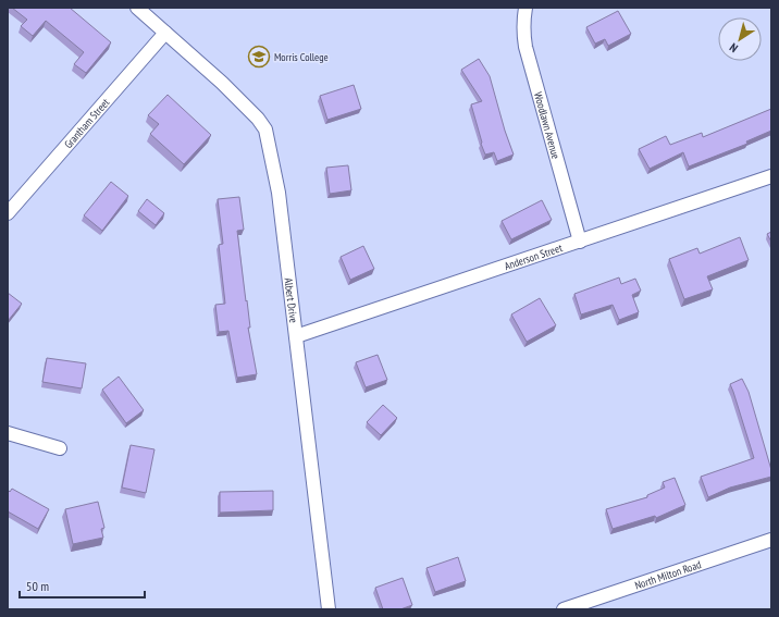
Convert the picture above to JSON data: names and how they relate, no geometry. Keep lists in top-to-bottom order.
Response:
{
  "streets": {
    "street": [
      "Grantham Street",
      "Woodlawn Avenue",
      "Anderson Street",
      "Albert Drive",
      "North Milton Road"
    ]
  },
  "crossings": [
    ["Grantham Street", "Albert Drive"],
    ["Woodlawn Avenue", "Anderson Street"],
    ["Anderson Street", "Albert Drive"]
  ],
  "places": {
    "school or university": ["Morris College"]
  },
  "scale_bar": "50 m",
  "north": "bottom left"
}
